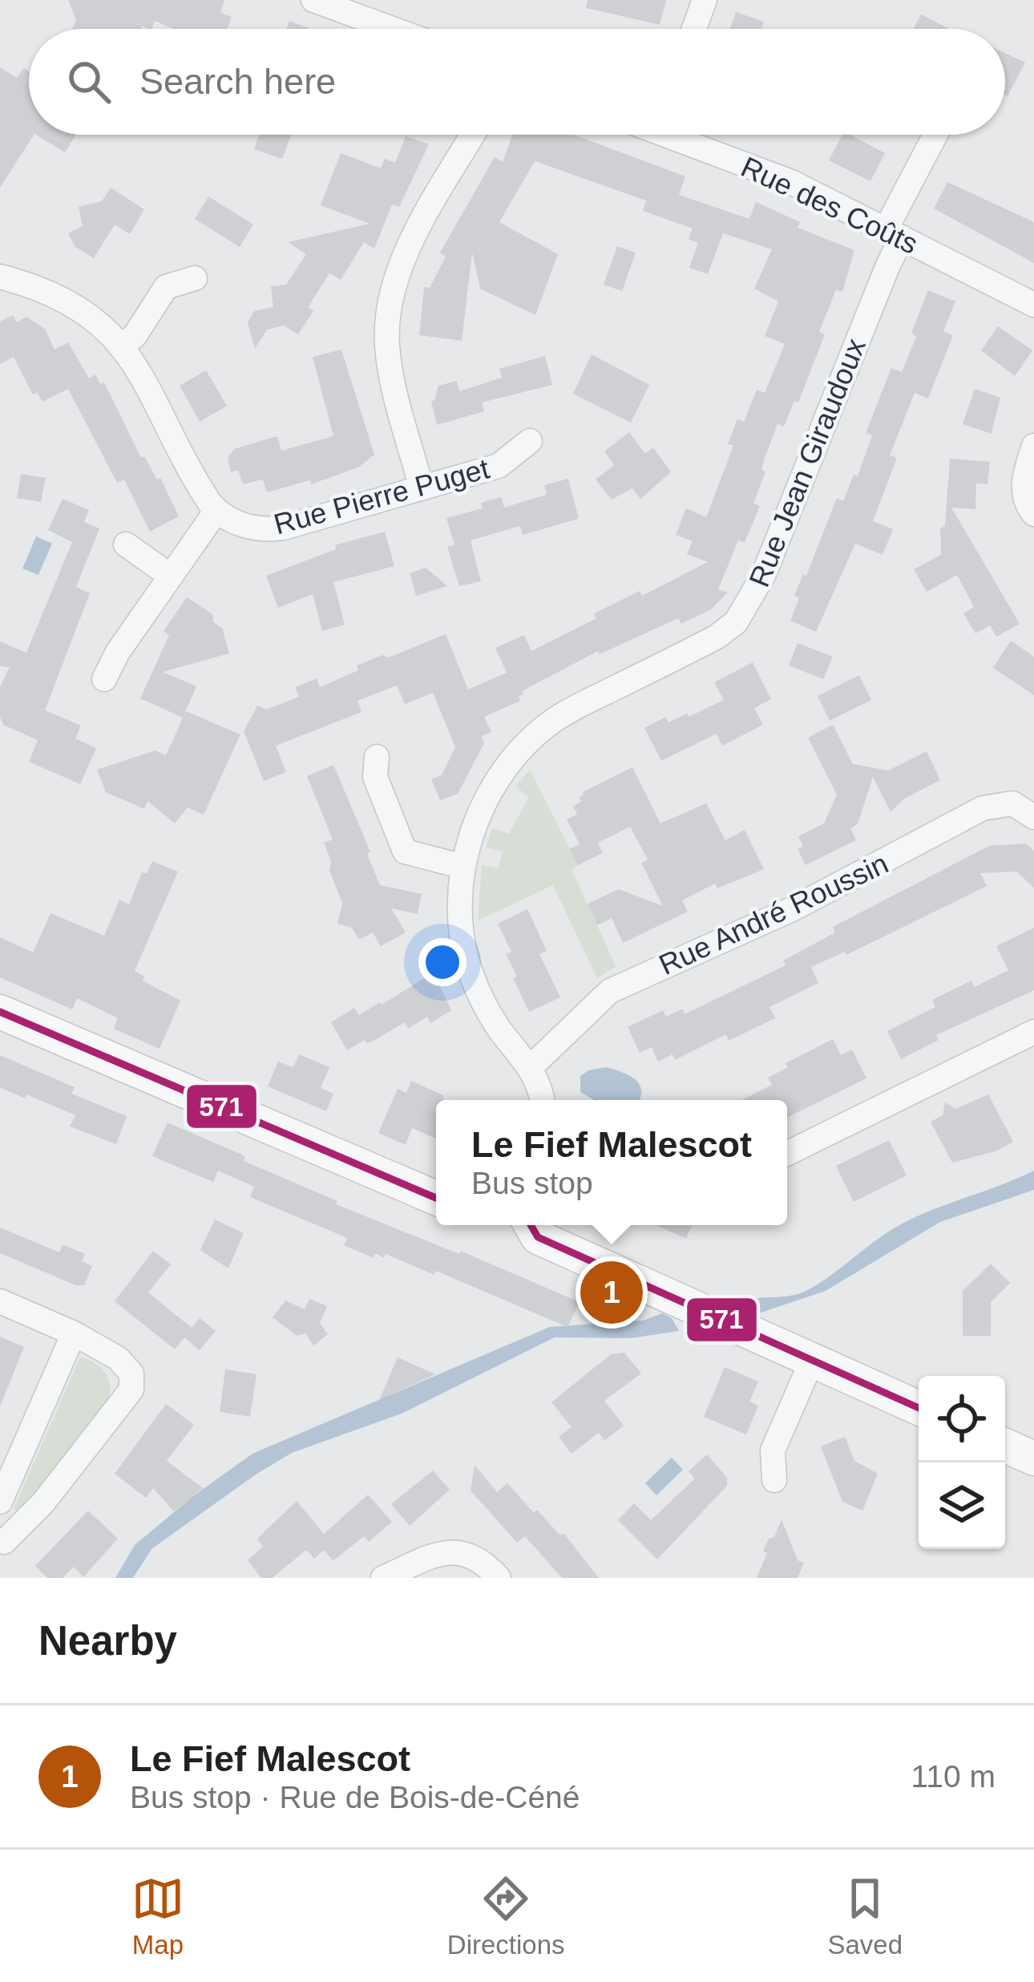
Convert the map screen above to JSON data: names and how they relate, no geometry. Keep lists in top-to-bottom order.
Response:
{
  "streets": {
    "street": [
      "Rue des Coûts",
      "Rue Jean Giraudoux",
      "Rue Pierre Puget",
      "Rue André Roussin"
    ]
  },
  "crossings": [
    ["Rue des Coûts", "Rue Jean Giraudoux"],
    ["Rue Jean Giraudoux", "Rue André Roussin"]
  ],
  "lines": ["transit line 571"],
  "page": {
    "search": "Search here",
    "popup": ["Le Fief Malescot", "Bus stop"],
    "pins": "1",
    "heading": "Nearby",
    "list": [
      {
        "mark": "1",
        "name": "Le Fief Malescot",
        "note": "Bus stop · Rue de Bois-de-Céné",
        "value": "110 m"
      }
    ],
    "nav": ["Map", "Directions", "Saved"]
  }
}
